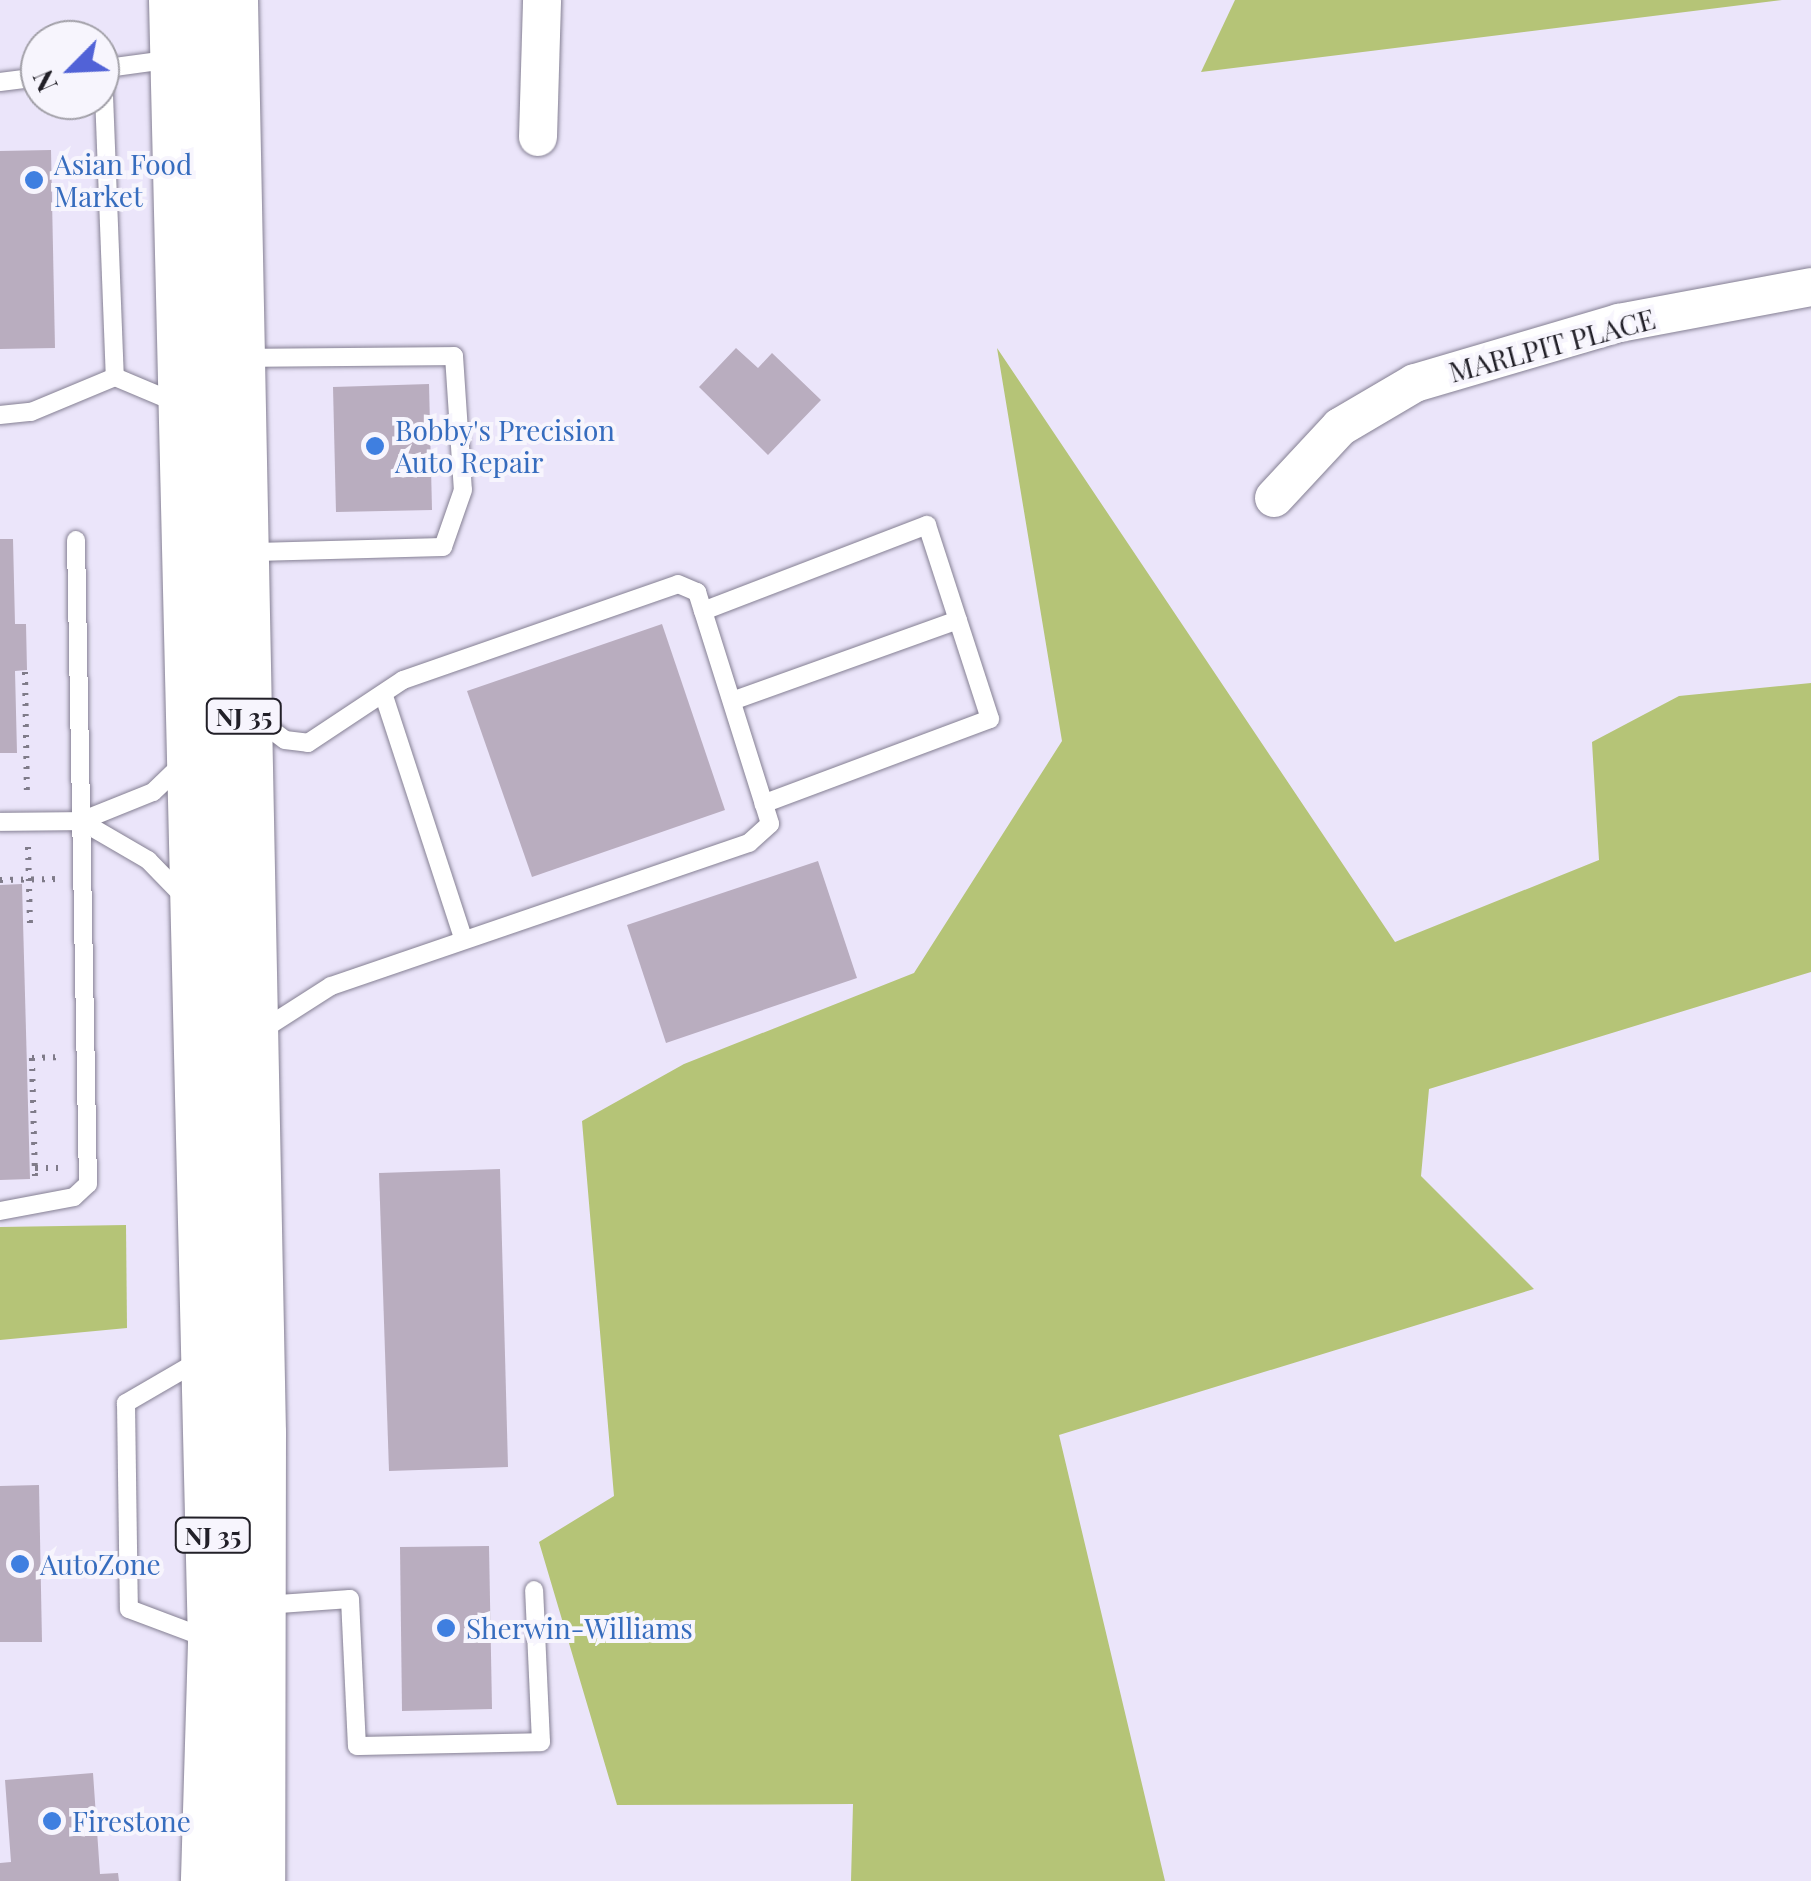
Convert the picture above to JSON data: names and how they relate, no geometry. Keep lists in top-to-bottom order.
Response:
{
  "streets": {
    "highway": ["NJ 35"],
    "street": ["MARLPIT PLACE"]
  },
  "places": [
    "Asian Food Market",
    "Bobby's Precision Auto Repair",
    "AutoZone",
    "Sherwin-Williams",
    "Firestone"
  ],
  "north": "bottom left"
}
